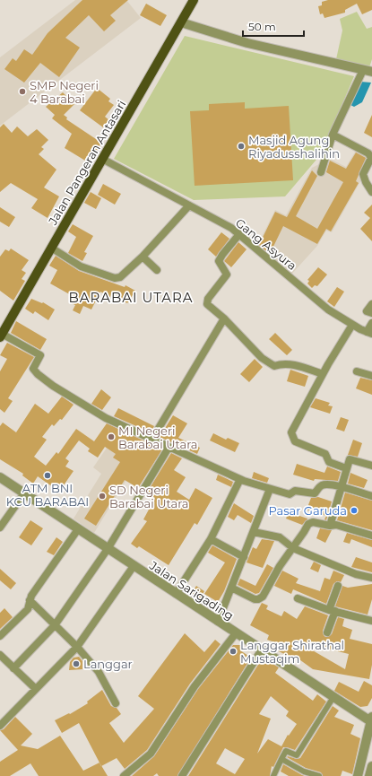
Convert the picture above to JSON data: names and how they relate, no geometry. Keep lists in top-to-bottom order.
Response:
{
  "streets": {
    "main road": ["Jalan Pangeran Antasari"],
    "street": ["Gang Asyura", "Jalan Sarigading"]
  },
  "crossings": [
    ["Jalan Pangeran Antasari", "Gang Asyura"]
  ],
  "districts": ["BARABAI UTARA"],
  "places": [
    "SMP Negeri 4 Barabai",
    "Masjid Agung Riyadusshalihin",
    "MI Negeri Barabai Utara",
    "ATM BNI KCU BARABAI",
    "SD Negeri Barabai Utara",
    "Pasar Garuda",
    "Langgar Shirathal Mustaqim",
    "Langgar"
  ],
  "scale_bar": "50 m"
}
